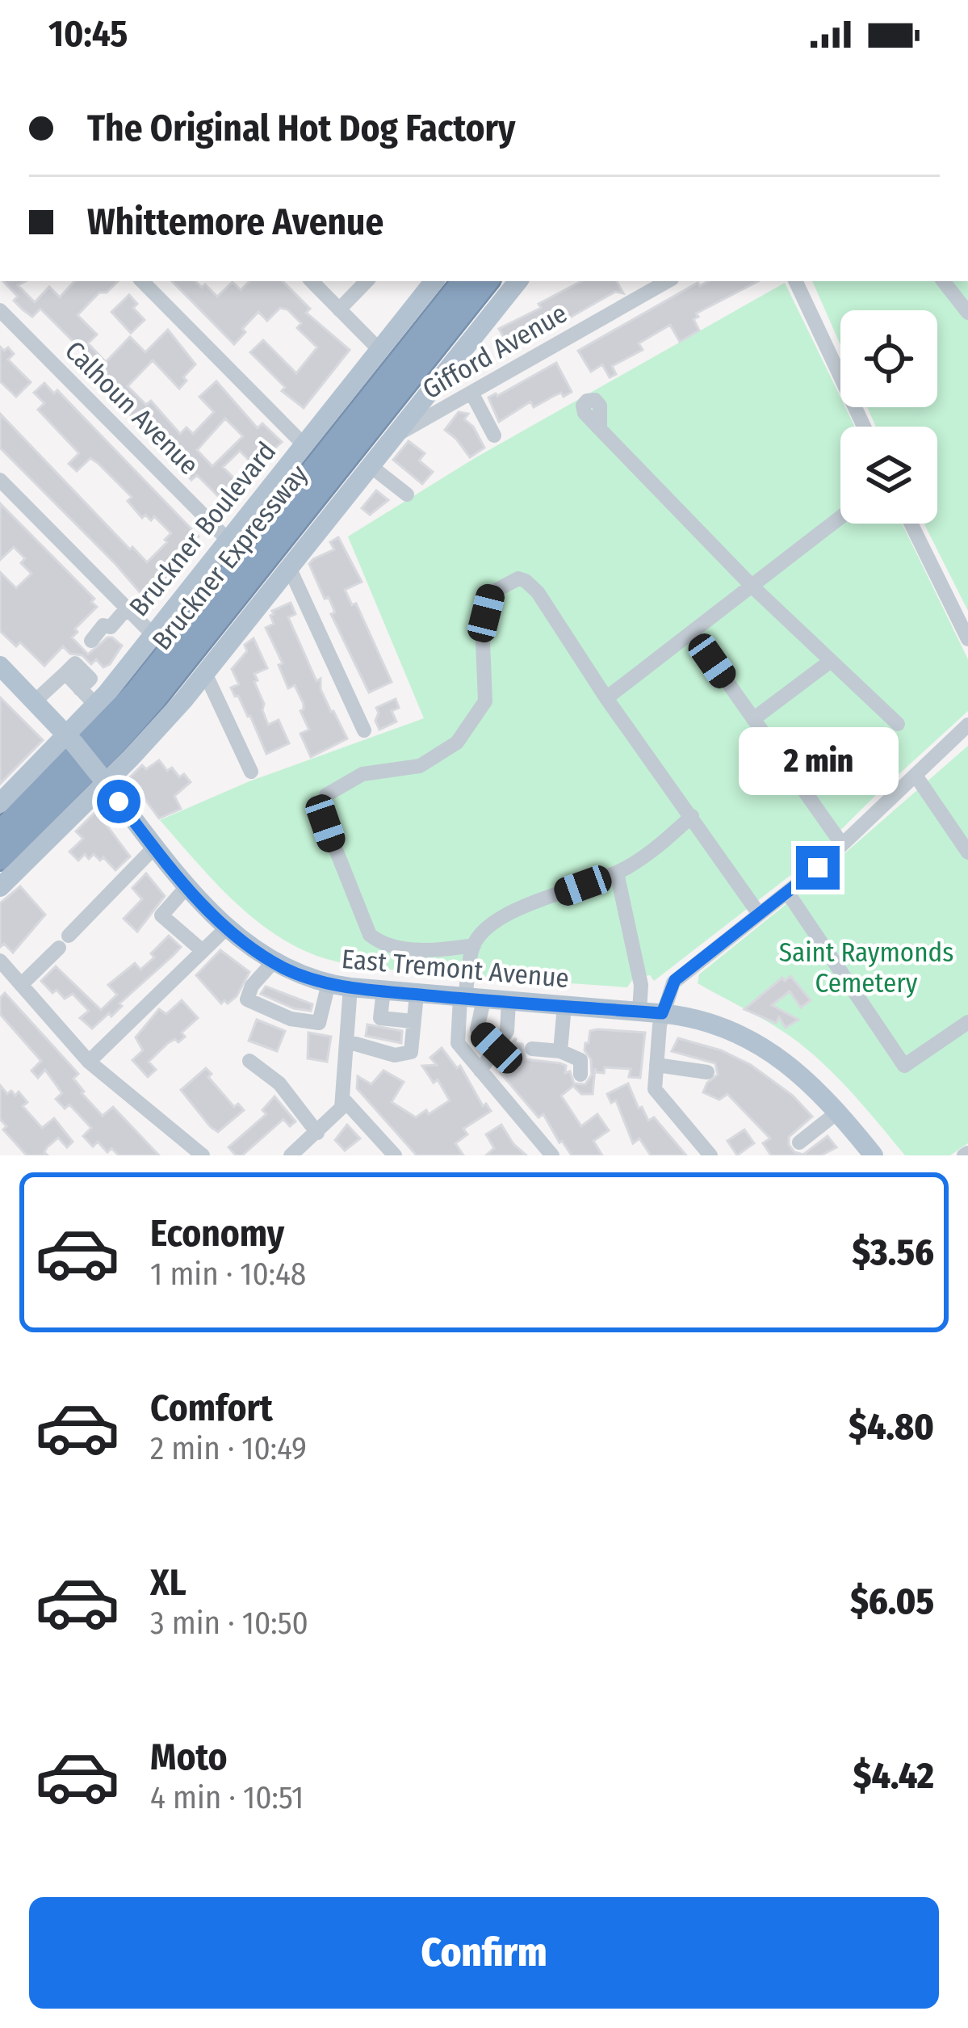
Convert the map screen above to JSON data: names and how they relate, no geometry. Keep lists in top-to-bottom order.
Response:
{
  "streets": {
    "highway": ["Bruckner Expressway"],
    "main road": ["Bruckner Boulevard", "East Tremont Avenue"],
    "street": ["Gifford Avenue", "Calhoun Avenue"]
  },
  "crossings": [
    ["Calhoun Avenue", "Bruckner Boulevard"],
    ["Bruckner Boulevard", "East Tremont Avenue"]
  ],
  "parks": ["Saint Raymonds Cemetery"],
  "page": {
    "status": "10:45",
    "banner": ["The Original Hot Dog Factory", "Whittemore Avenue"],
    "bubble": "2 min",
    "list": [
      {
        "name": "Economy",
        "note": "1 min · 10:48",
        "value": "$3.56"
      },
      {
        "name": "Comfort",
        "note": "2 min · 10:49",
        "value": "$4.80"
      },
      {
        "name": "XL",
        "note": "3 min · 10:50",
        "value": "$6.05"
      },
      {
        "name": "Moto",
        "note": "4 min · 10:51",
        "value": "$4.42"
      }
    ],
    "buttons": "Confirm"
  }
}
